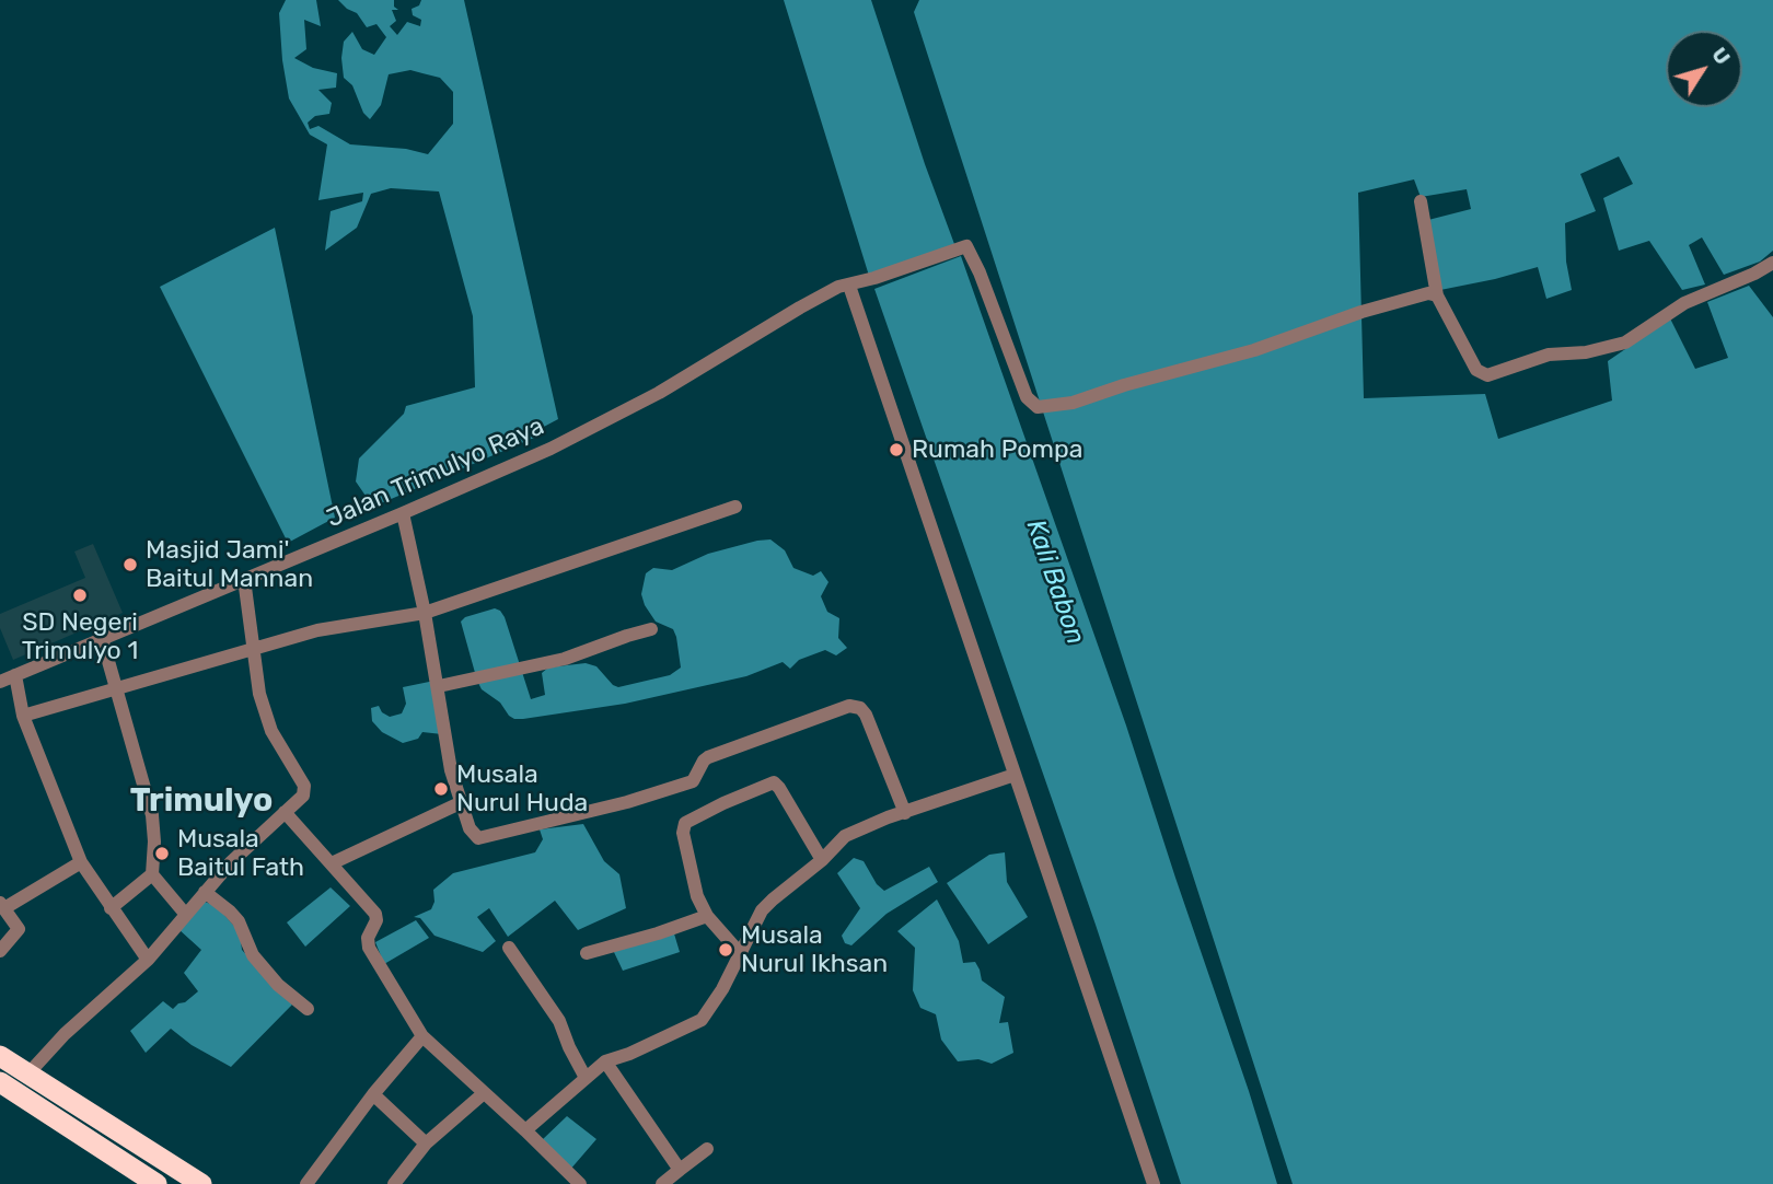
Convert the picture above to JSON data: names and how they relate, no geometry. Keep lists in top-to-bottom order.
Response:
{
  "streets": {
    "street": ["Jalan Trimulyo Raya"]
  },
  "districts": ["Trimulyo"],
  "water": ["Kali Babon"],
  "places": [
    "Rumah Pompa",
    "Masjid Jami' Baitul Mannan",
    "SD Negeri Trimulyo 1",
    "Musala Nurul Huda",
    "Musala Baitul Fath",
    "Musala Nurul Ikhsan"
  ],
  "north": "top right"
}
